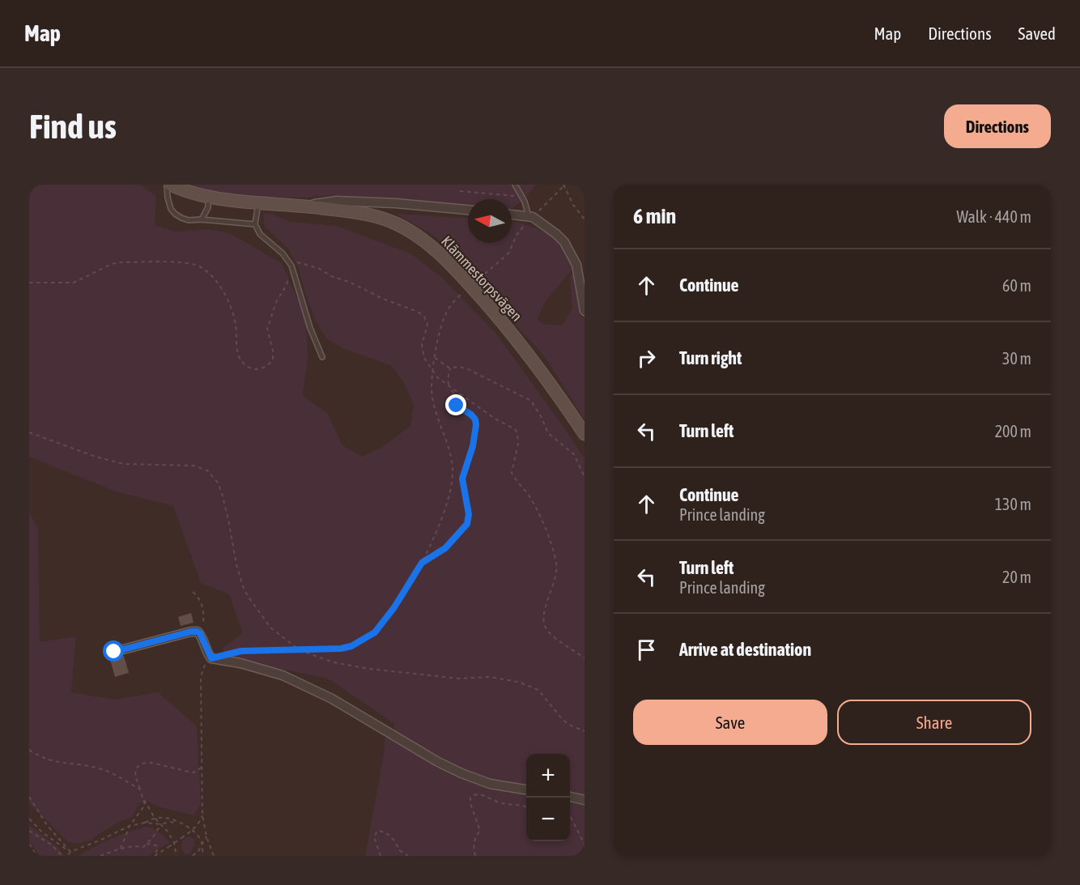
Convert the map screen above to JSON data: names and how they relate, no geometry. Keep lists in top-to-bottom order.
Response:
{
  "streets": {
    "street": ["Klämmestorpsvägen"]
  },
  "north": "left",
  "page": {
    "header": "Map",
    "nav": ["Map", "Directions", "Saved"],
    "buttons": [
      "Directions",
      ["Save", "Share"]
    ],
    "title": "Find us",
    "heading": ["6 min", "Walk · 440 m"],
    "list": [
      ["Continue", "60 m"],
      ["Turn right", "30 m"],
      ["Turn left", "200 m"],
      ["Continue", "Prince landing", "130 m"],
      ["Turn left", "Prince landing", "20 m"],
      "Arrive at destination"
    ],
    "map_buttons": ["+", "−"]
  }
}
